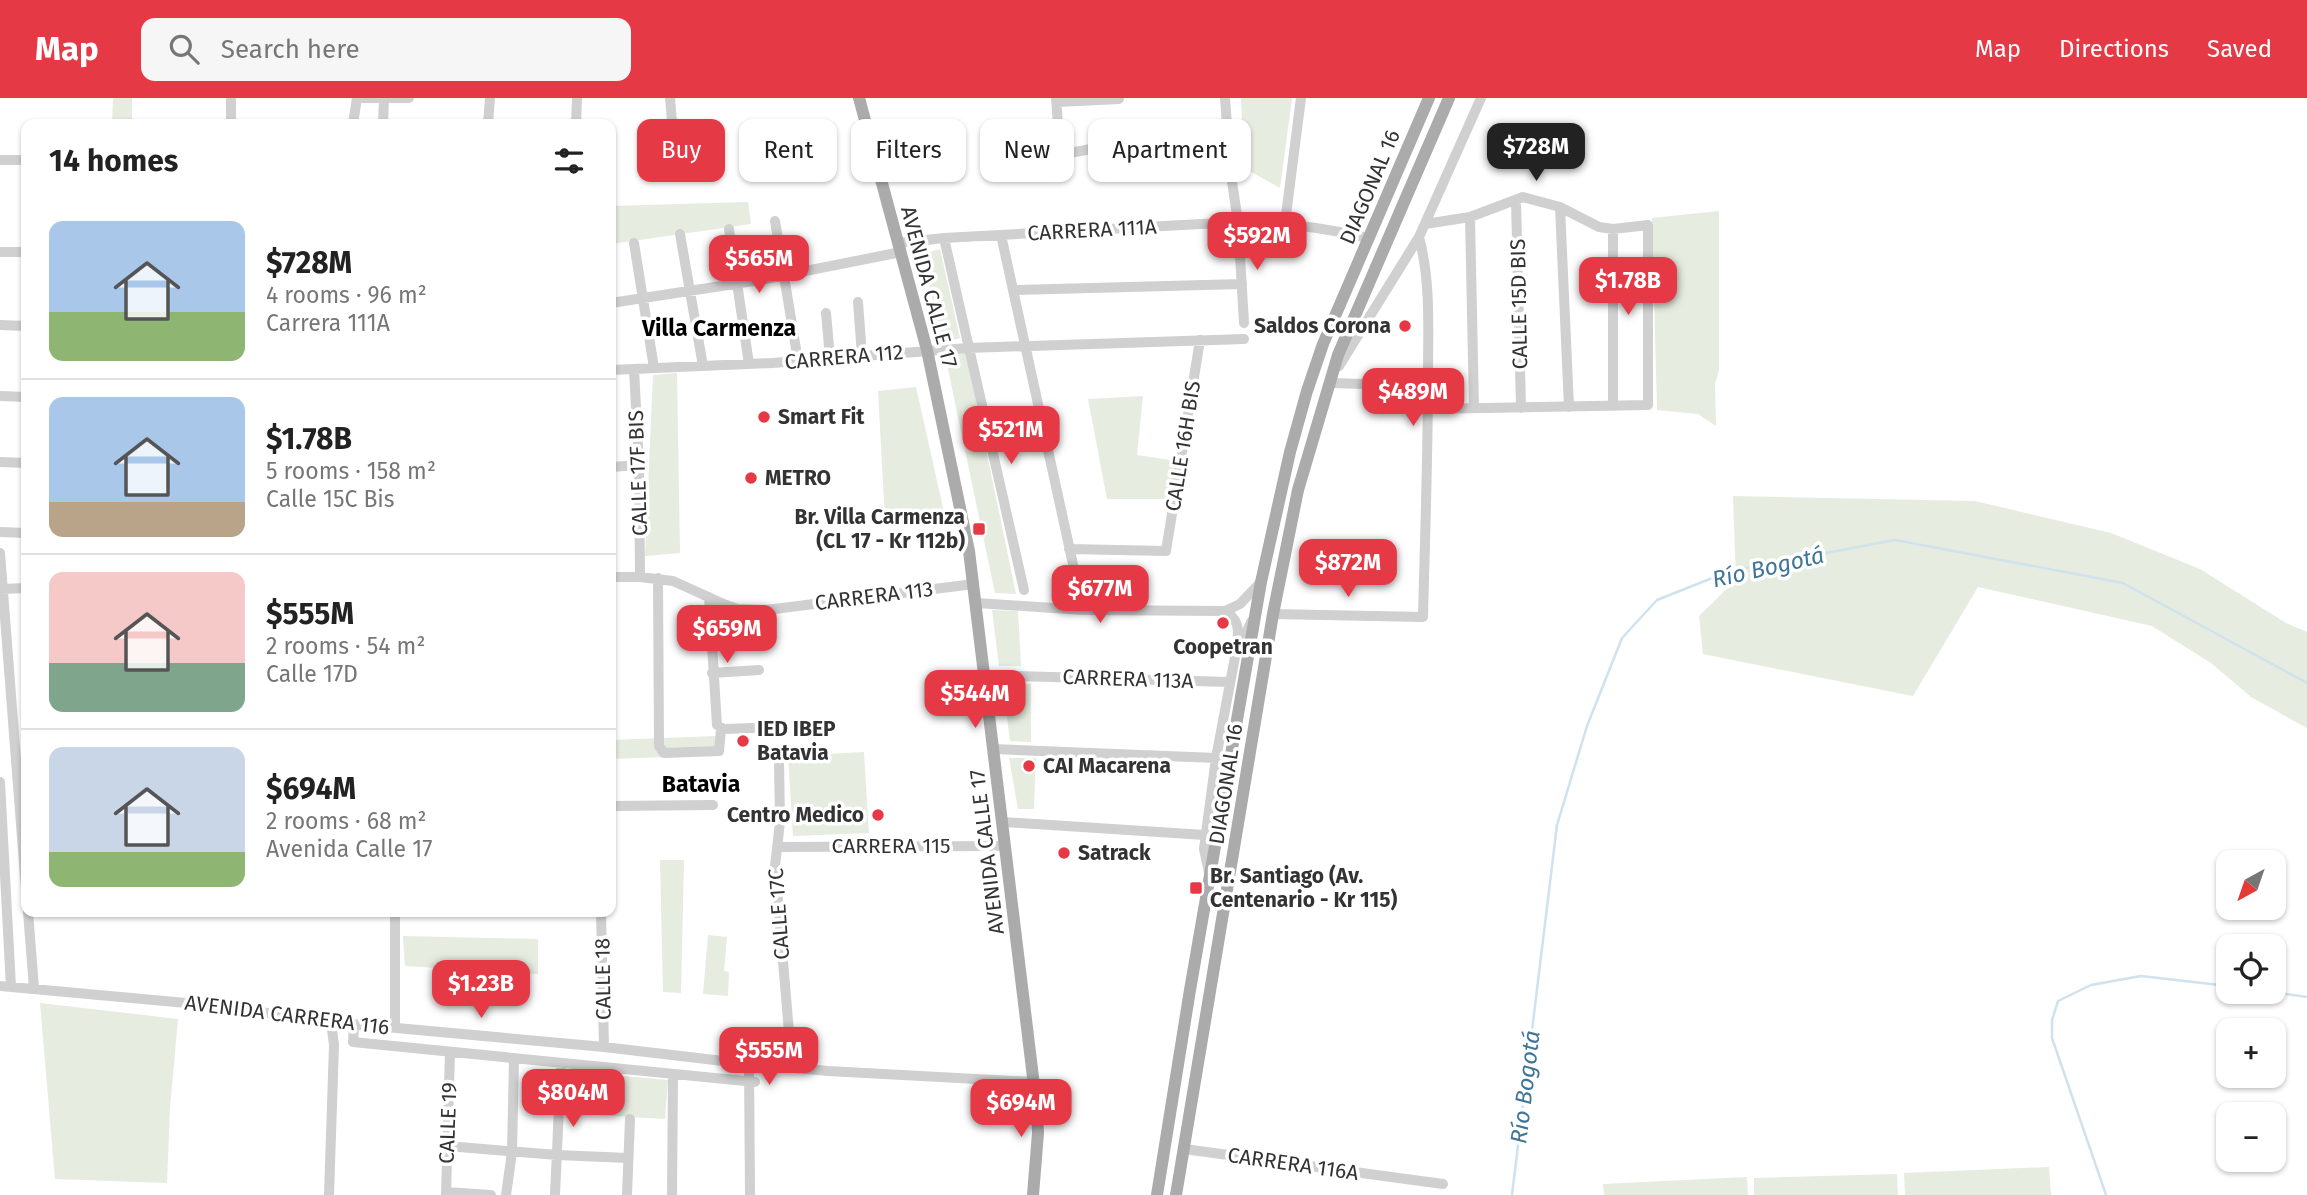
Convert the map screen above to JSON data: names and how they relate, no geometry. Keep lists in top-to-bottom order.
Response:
{
  "streets": {
    "main road": ["DIAGONAL 16", "AVENIDA CALLE 17"],
    "street": [
      "CARRERA 111A",
      "CALLE 15D BIS",
      "CARRERA 112",
      "CALLE 16H BIS",
      "CALLE 17F BIS",
      "CARRERA 113",
      "CARRERA 113A",
      "CARRERA 115",
      "CALLE 17C",
      "CALLE 18",
      "AVENIDA CARRERA 116",
      "CALLE 19",
      "CARRERA 116A"
    ]
  },
  "crossings": [
    ["DIAGONAL 16", "CARRERA 111A"],
    ["DIAGONAL 16", "CARRERA 113A"],
    ["DIAGONAL 16", "CARRERA 116A"],
    ["CARRERA 111A", "AVENIDA CALLE 17"],
    ["AVENIDA CALLE 17", "CARRERA 112"],
    ["AVENIDA CALLE 17", "CARRERA 113"],
    ["AVENIDA CALLE 17", "CARRERA 113A"],
    ["AVENIDA CALLE 17", "CARRERA 115"],
    ["AVENIDA CALLE 17", "AVENIDA CARRERA 116"],
    ["CARRERA 112", "CALLE 16H BIS"],
    ["CARRERA 112", "CALLE 17F BIS"],
    ["CALLE 17F BIS", "CARRERA 113"],
    ["CARRERA 115", "CALLE 17C"],
    ["CALLE 17C", "AVENIDA CARRERA 116"],
    ["CALLE 18", "AVENIDA CARRERA 116"]
  ],
  "districts": ["Villa Carmenza", "Batavia"],
  "water": ["Río Bogotá"],
  "places": {
    "other": [
      "Saldos Corona",
      "Smart Fit",
      "METRO",
      "Coopetran",
      "IED IBEP Batavia",
      "CAI Macarena",
      "Centro Medico",
      "Satrack"
    ],
    "transit": ["Br. Villa Carmenza (CL 17 - Kr 112b)", "Br. Santiago (Av. Centenario - Kr 115)"]
  },
  "north": "bottom left",
  "page": {
    "header": "Map",
    "search": "Search here",
    "nav": ["Map", "Directions", "Saved"],
    "chip": [
      "Buy",
      "Rent",
      "Filters",
      "New",
      "Apartment"
    ],
    "heading": "14 homes",
    "price": [
      "$728M",
      "$592M",
      "$565M",
      "$1.78B",
      "$489M",
      "$521M",
      "$872M",
      "$677M",
      "$659M",
      "$544M",
      "$1.23B",
      "$555M",
      "$804M",
      "$694M"
    ],
    "list": [
      {
        "name": "$728M",
        "note": "4 rooms · 96 m² · Carrera 111A"
      },
      {
        "name": "$1.78B",
        "note": "5 rooms · 158 m² · Calle 15C Bis"
      },
      {
        "name": "$555M",
        "note": "2 rooms · 54 m² · Calle 17D"
      },
      {
        "name": "$694M",
        "note": "2 rooms · 68 m² · Avenida Calle 17"
      }
    ],
    "map_buttons": ["+", "−"]
  }
}
